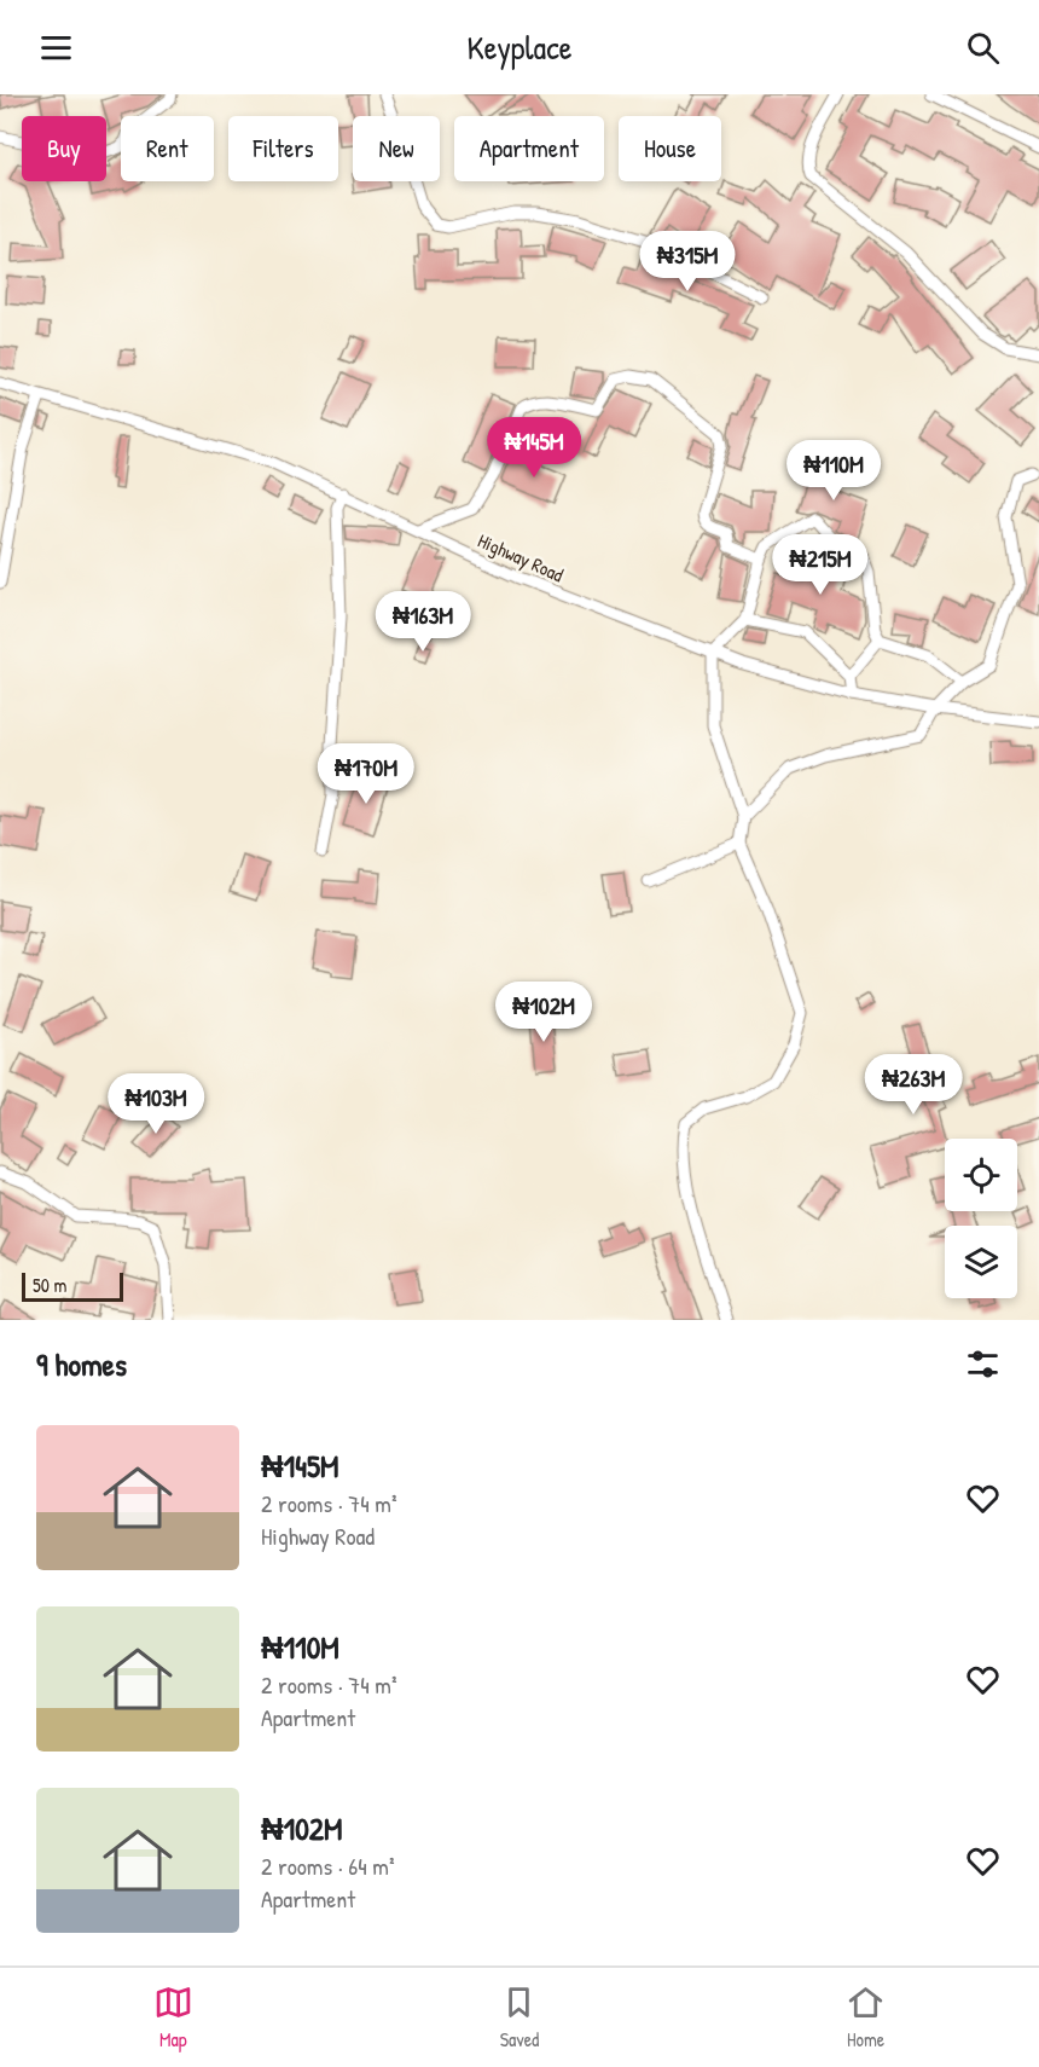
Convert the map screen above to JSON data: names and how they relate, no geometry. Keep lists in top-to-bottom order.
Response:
{
  "streets": {
    "street": ["Highway Road"]
  },
  "scale_bar": "50 m",
  "page": {
    "header": "Keyplace",
    "chip": [
      "Buy",
      "Rent",
      "Filters",
      "New",
      "Apartment",
      "House"
    ],
    "price": [
      "₦315M",
      "₦145M",
      "₦110M",
      "₦215M",
      "₦163M",
      "₦170M",
      "₦102M",
      "₦263M",
      "₦103M"
    ],
    "scale": "50 m",
    "heading": "9 homes",
    "list": [
      {
        "name": "₦145M",
        "note": "2 rooms · 74 m² · Highway Road"
      },
      {
        "name": "₦110M",
        "note": "2 rooms · 74 m² · Apartment"
      },
      {
        "name": "₦102M",
        "note": "2 rooms · 64 m² · Apartment"
      }
    ],
    "tabs": ["Map", "Saved", "Home"]
  }
}
